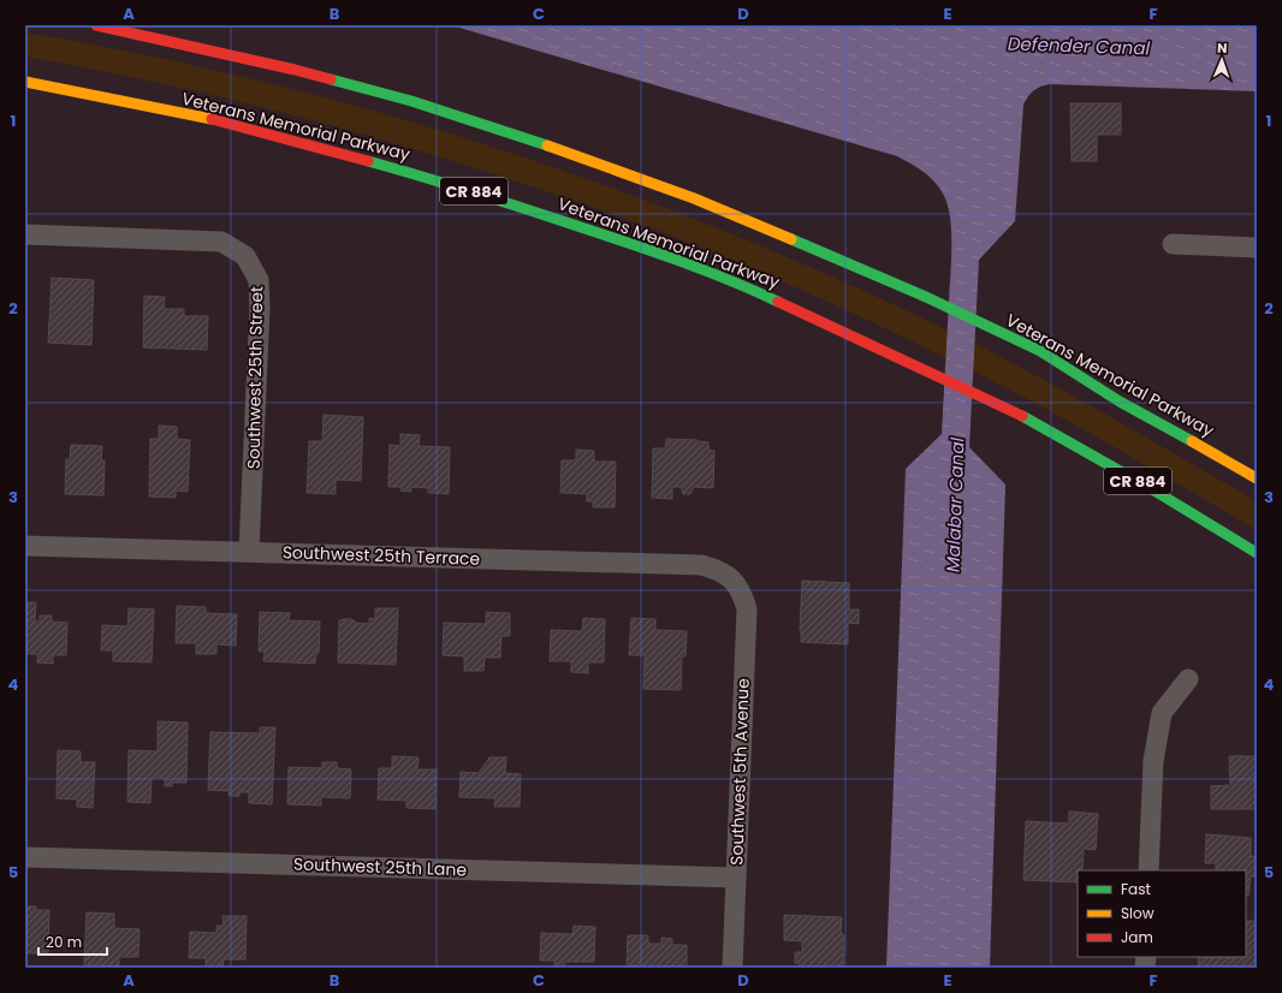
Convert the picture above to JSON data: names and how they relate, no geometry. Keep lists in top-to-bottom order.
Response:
{
  "streets": {
    "highway": ["Veterans Memorial Parkway", "CR 884"],
    "street": [
      "Southwest 25th Street",
      "Southwest 25th Terrace",
      "Southwest 5th Avenue",
      "Southwest 25th Lane"
    ]
  },
  "crossings": [
    ["Southwest 25th Street", "Southwest 25th Terrace"],
    ["Southwest 25th Terrace", "Southwest 5th Avenue"],
    ["Southwest 5th Avenue", "Southwest 25th Lane"]
  ],
  "water": ["Defender Canal", "Malabar Canal"],
  "legend": ["Fast", "Slow", "Jam"],
  "scale_bar": "20 m",
  "north": "top",
  "grid": {
    "columns": [
      "A",
      "B",
      "C",
      "D",
      "E",
      "F"
    ],
    "rows": [
      "1",
      "2",
      "3",
      "4",
      "5"
    ]
  }
}
